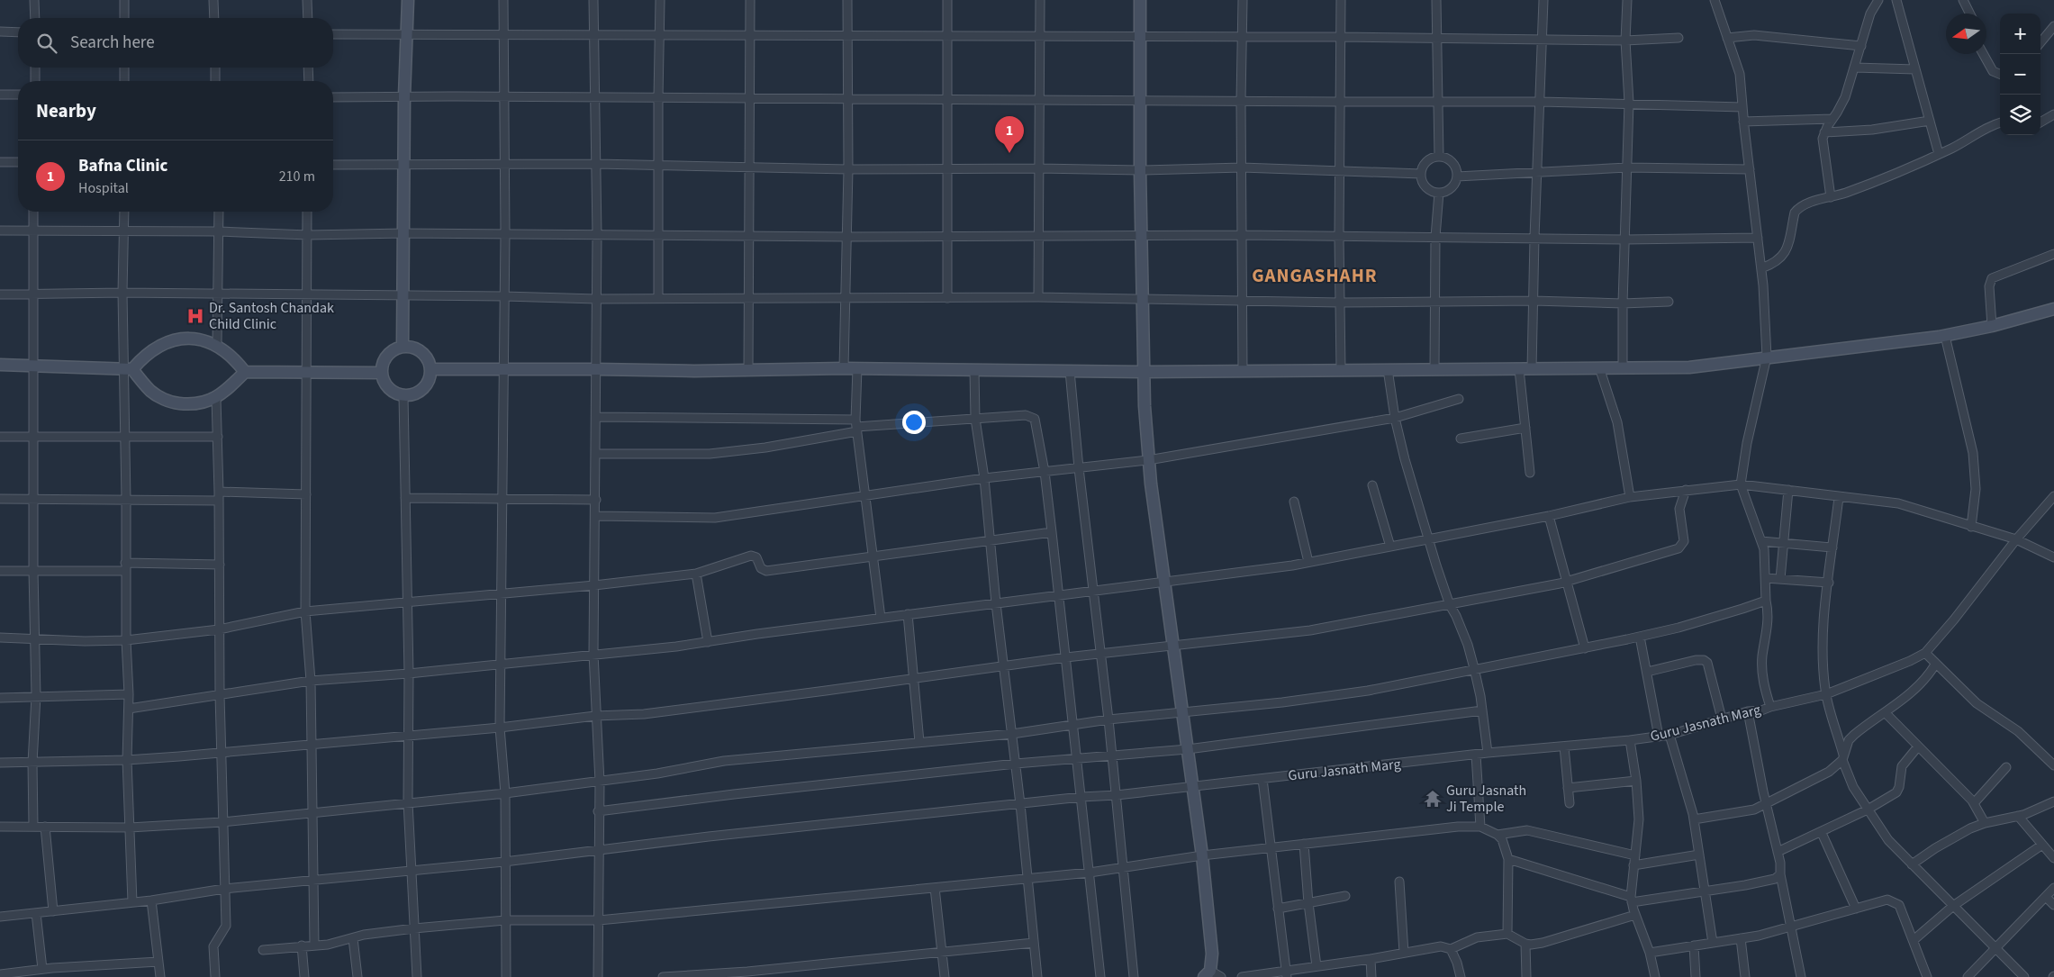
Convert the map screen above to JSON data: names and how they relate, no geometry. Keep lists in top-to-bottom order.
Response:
{
  "streets": {
    "street": ["Guru Jasnath Marg"]
  },
  "districts": ["GANGASHAHR"],
  "places": {
    "hospital": ["Dr. Santosh Chandak Child Clinic"],
    "temple": ["Guru Jasnath Ji Temple"]
  },
  "north": "left",
  "page": {
    "map_buttons": ["+", "−"],
    "search": "Search here",
    "heading": "Nearby",
    "pins": "1",
    "list": [
      {
        "mark": "1",
        "name": "Bafna Clinic",
        "note": "Hospital",
        "value": "210 m"
      }
    ]
  }
}
